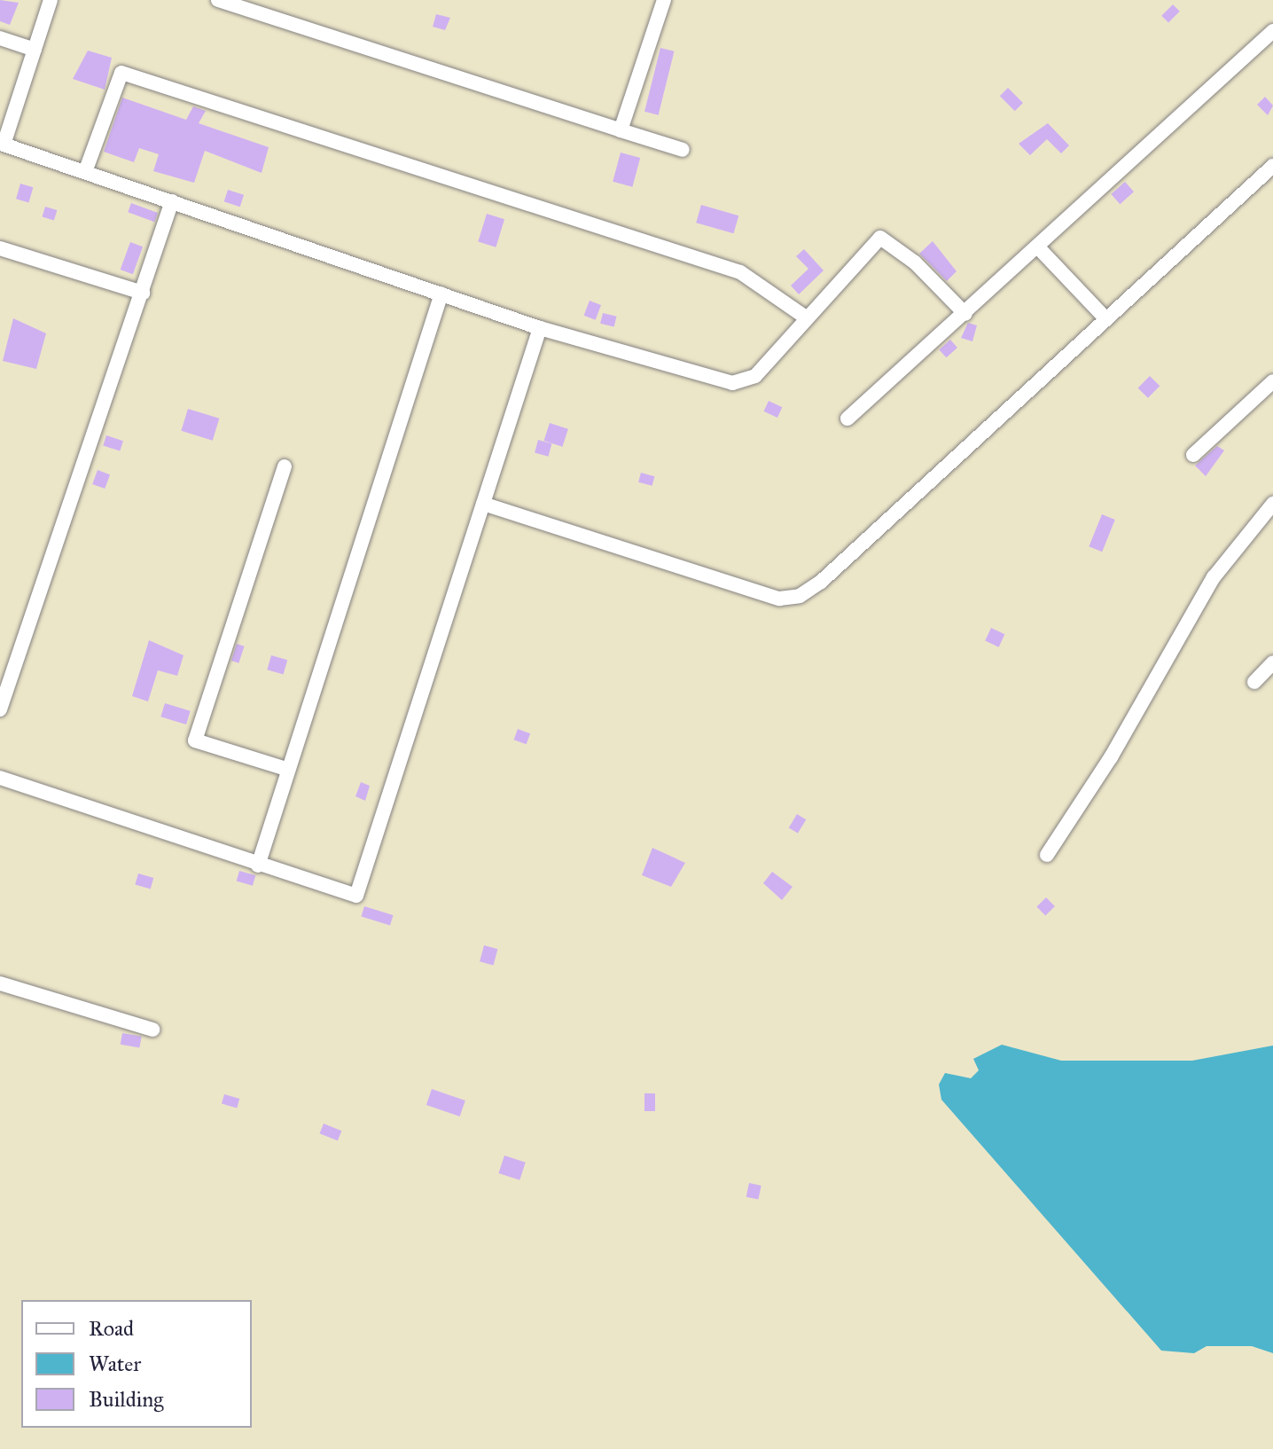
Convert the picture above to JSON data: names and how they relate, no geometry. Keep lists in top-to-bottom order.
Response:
{
  "legend": ["Road", "Water", "Building"]
}
